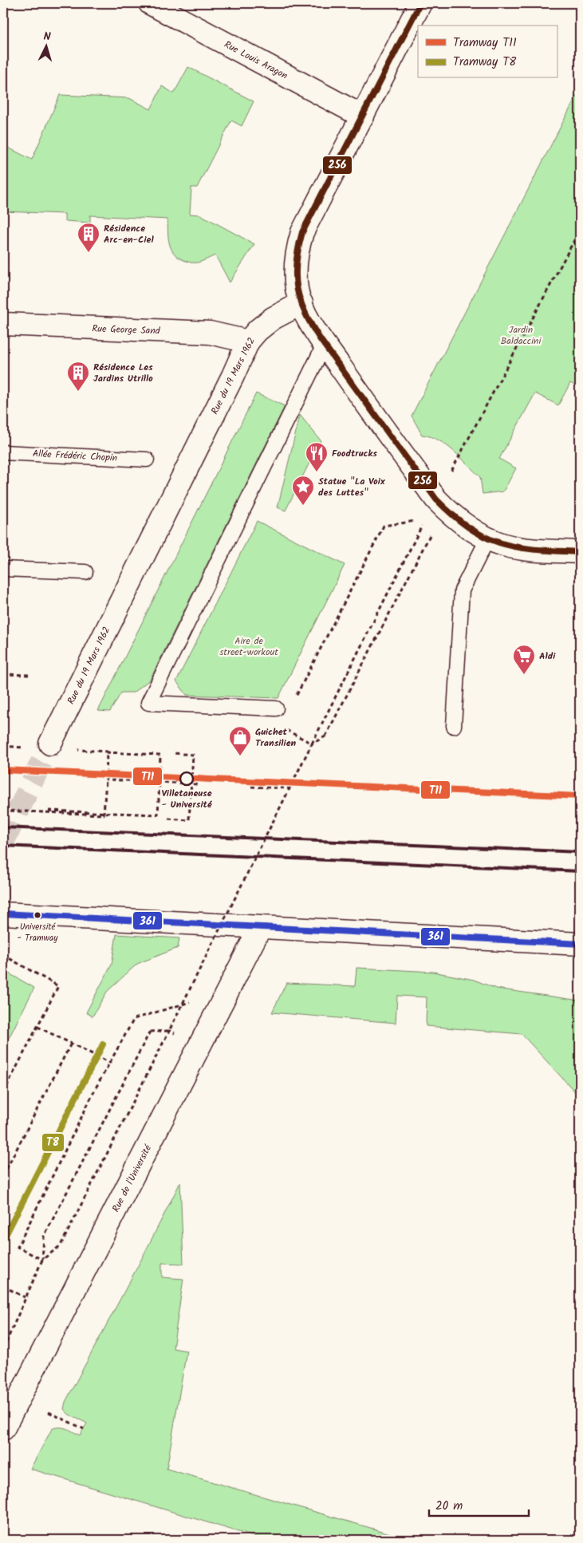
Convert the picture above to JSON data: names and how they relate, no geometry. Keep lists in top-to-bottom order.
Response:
{
  "streets": {
    "street": [
      "Rue Louis Aragon",
      "Rue George Sand",
      "Rue du 19 Mars 1962",
      "Rue de l'Université"
    ],
    "lane": ["Allée Frédéric Chopin"]
  },
  "crossings": [
    ["Rue George Sand", "Rue du 19 Mars 1962"]
  ],
  "parks": ["Jardin Baldaccini", "Aire de street-workout"],
  "places": {
    "building": ["Résidence Arc-en-Ciel", "Résidence Les Jardins Utrillo"],
    "restaurant": ["Foodtrucks"],
    "place": ["Statue \"La Voix des Luttes\""],
    "supermarket": ["Aldi"],
    "shop": ["Guichet Transilien"],
    "other": ["Villetaneuse - Université", "Université - Tramway"]
  },
  "lines": [
    "transit line 256",
    "tram line T11",
    "transit line 361",
    "tram line T8"
  ],
  "legend": ["Tramway T11", "Tramway T8"],
  "scale_bar": "20 m",
  "north": "top"
}
